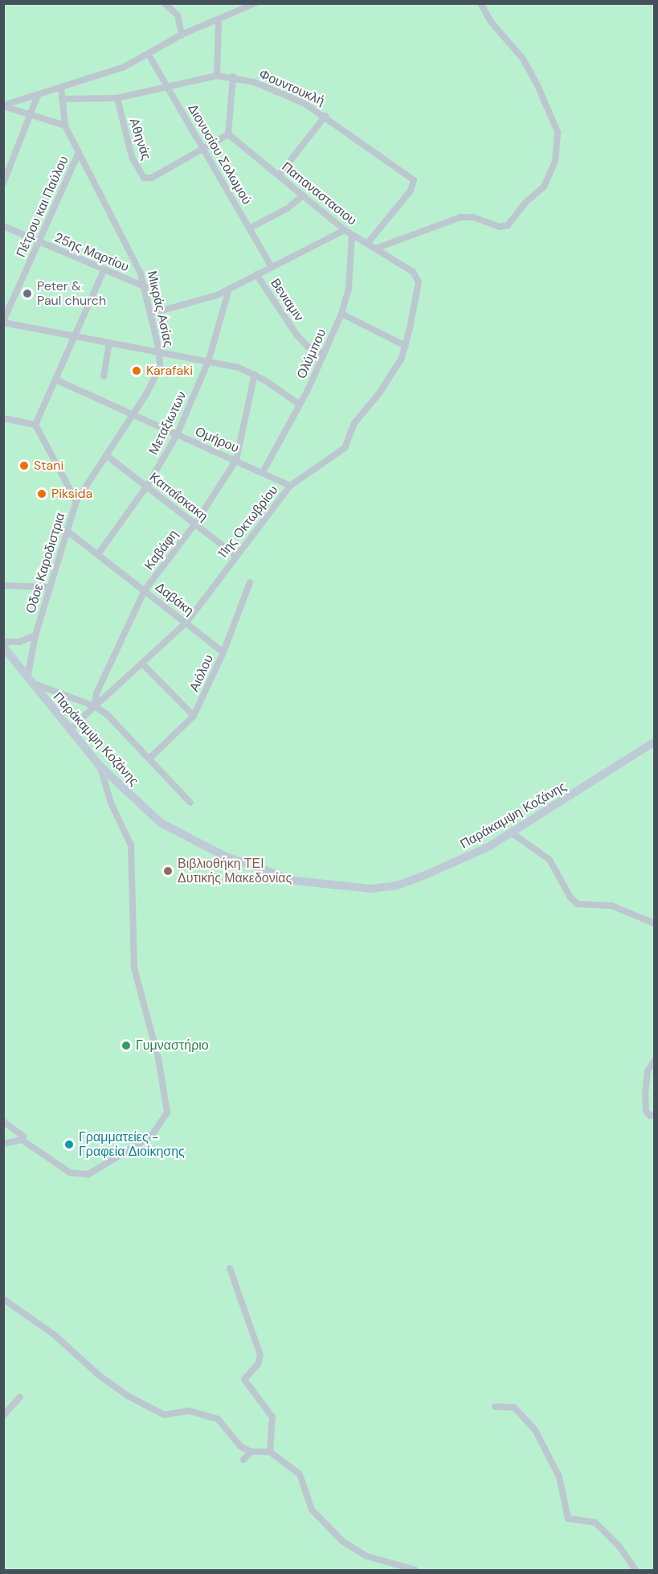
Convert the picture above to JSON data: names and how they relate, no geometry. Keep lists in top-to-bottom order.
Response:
{
  "streets": {
    "main road": ["Παράκαμψη Κοζάνης"],
    "street": [
      "Φουντουκλή",
      "Αθηνάς",
      "Διονυσίου Σολωμού",
      "Παπαναστασιου",
      "Πέτρου και Παύλου",
      "25ης Μαρτίου",
      "Βενιαμιν",
      "Μικράς Ασίας",
      "Ολύμπου",
      "Μεταξιωτων",
      "Ομήρου",
      "Καπαΐσκακη",
      "11ης Οκτωβρίου",
      "Καβάφη",
      "Oδοε Καροδιστρια",
      "Δαβάκη",
      "Αιόλου"
    ]
  },
  "crossings": [
    ["Φουντουκλή", "Αθηνάς"],
    ["Φουντουκλή", "Διονυσίου Σολωμού"],
    ["Φουντουκλή", "Παπαναστασιου"],
    ["Φουντουκλή", "Μικράς Ασίας"],
    ["Αθηνάς", "Διονυσίου Σολωμού"],
    ["Παπαναστασιου", "Ολύμπου"],
    ["Παπαναστασιου", "11ης Οκτωβρίου"],
    ["Πέτρου και Παύλου", "25ης Μαρτίου"],
    ["Πέτρου και Παύλου", "Μικράς Ασίας"],
    ["25ης Μαρτίου", "Μικράς Ασίας"],
    ["Βενιαμιν", "Ολύμπου"],
    ["Μικράς Ασίας", "Ομήρου"],
    ["Μικράς Ασίας", "Καπαΐσκακη"],
    ["Μικράς Ασίας", "Oδοε Καροδιστρια"],
    ["Ολύμπου", "Ομήρου"],
    ["Μεταξιωτων", "Ομήρου"],
    ["Μεταξιωτων", "Καπαΐσκακη"],
    ["Μεταξιωτων", "Δαβάκη"],
    ["Ομήρου", "11ης Οκτωβρίου"],
    ["Ομήρου", "Καβάφη"],
    ["Καπαΐσκακη", "11ης Οκτωβρίου"],
    ["Καπαΐσκακη", "Καβάφη"],
    ["11ης Οκτωβρίου", "Καβάφη"],
    ["11ης Οκτωβρίου", "Δαβάκη"],
    ["Καβάφη", "Δαβάκη"],
    ["Oδοε Καροδιστρια", "Δαβάκη"],
    ["Oδοε Καροδιστρια", "Παράκαμψη Κοζάνης"],
    ["Δαβάκη", "Αιόλου"]
  ],
  "places": [
    "Peter & Paul church",
    "Karafaki",
    "Stani",
    "Piksida",
    "Βιβλιοθήκη ΤΕΙ Δυτικής Μακεδονίας",
    "Γυμναστήριο",
    "Γραμματείες - Γραφεία Διοίκησης"
  ]
}
